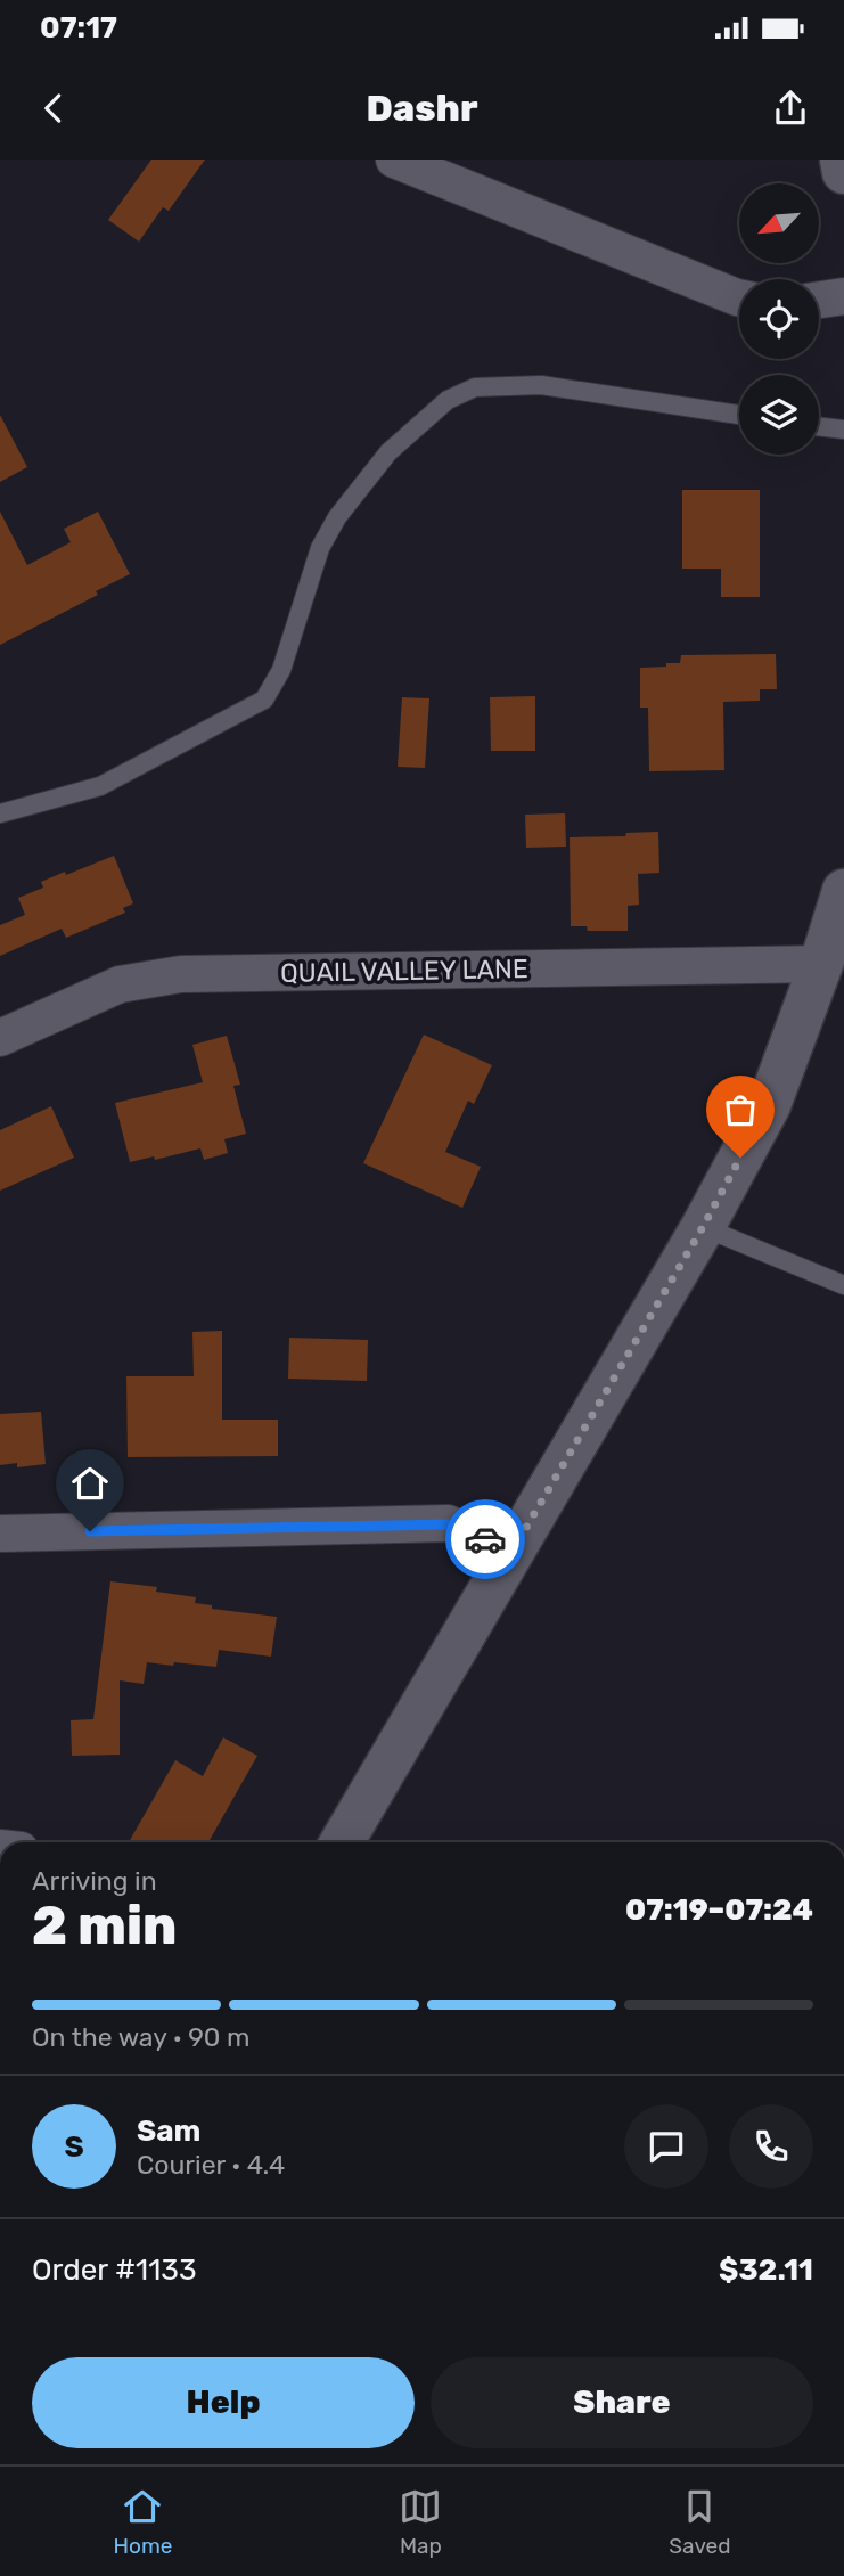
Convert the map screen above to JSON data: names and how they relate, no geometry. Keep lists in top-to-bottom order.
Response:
{
  "streets": {
    "street": ["QUAIL VALLEY LANE"]
  },
  "north": "bottom left",
  "page": {
    "status": "07:17",
    "header": "Dashr",
    "heading": ["2 min", "Arriving in", "07:19–07:24"],
    "panel": [
      "Sam",
      "Courier · 4.4",
      "Order #1133",
      "$32.11"
    ],
    "bar": "On the way · 90 m",
    "round": "S",
    "buttons": ["Help", "Share"],
    "tabs": ["Home", "Map", "Saved"]
  }
}
